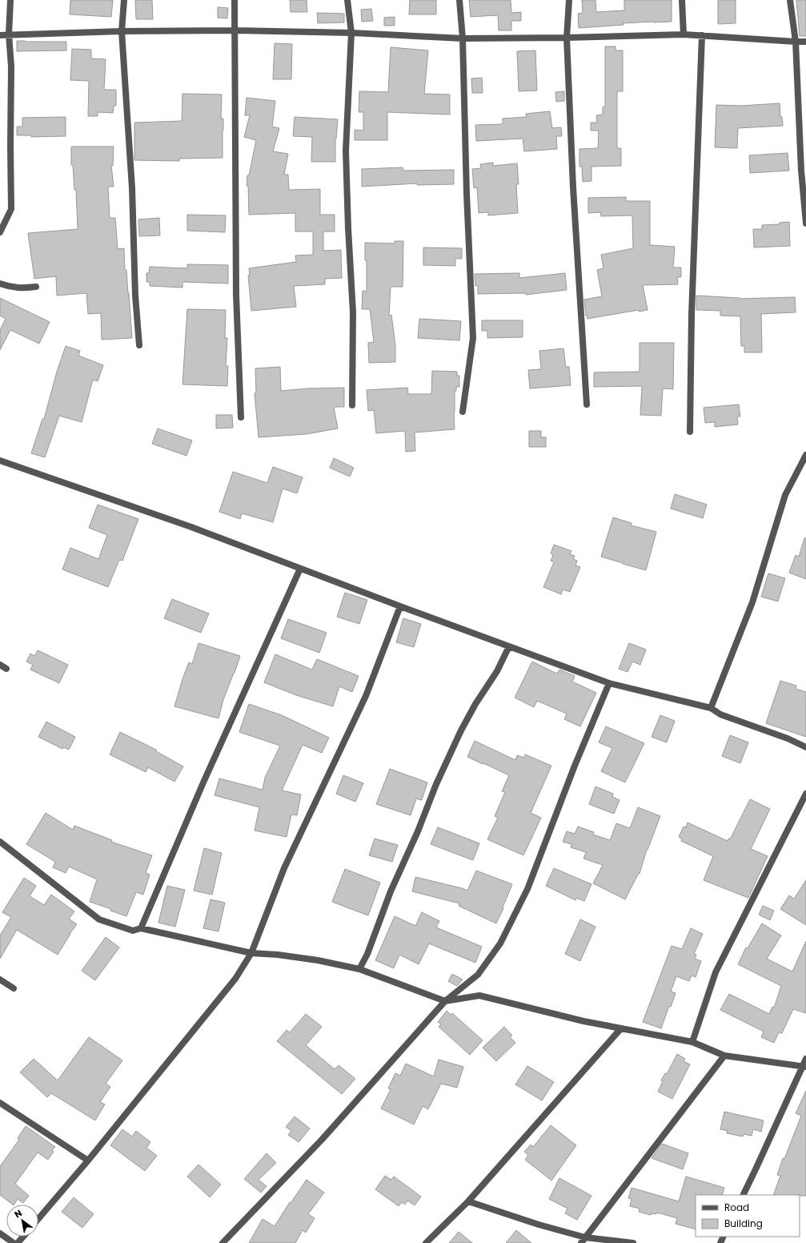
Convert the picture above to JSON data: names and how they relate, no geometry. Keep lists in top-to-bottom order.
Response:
{
  "legend": ["Road", "Building"],
  "north": "top left"
}
